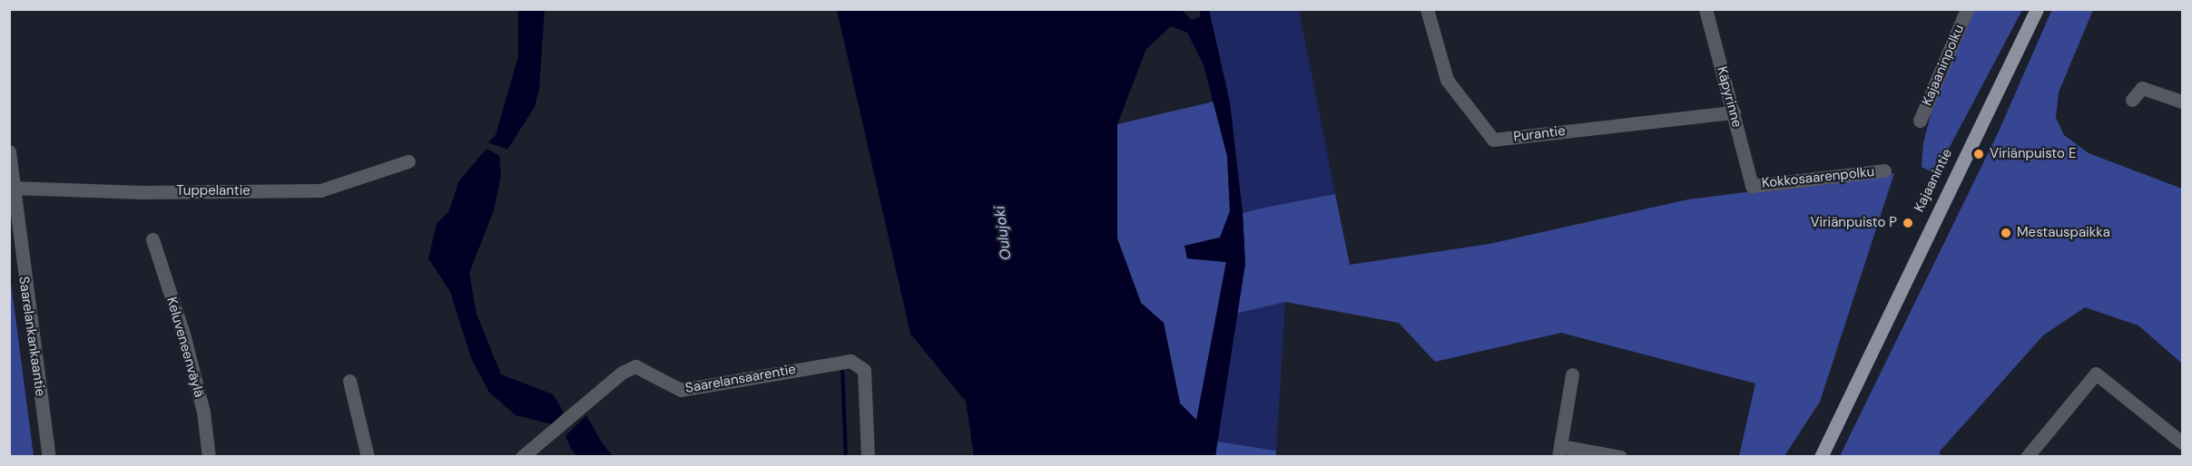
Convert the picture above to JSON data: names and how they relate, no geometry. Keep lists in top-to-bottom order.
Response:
{
  "streets": {
    "main road": ["Kajaanintie"],
    "street": [
      "Kajaaninpolku",
      "Käpyrinne",
      "Purantie",
      "Kokkosaarenpolku",
      "Tuppelantie",
      "Saarelankankaantie",
      "Keluveneenväylä",
      "Saarelansaarentie"
    ]
  },
  "crossings": [
    ["Käpyrinne", "Purantie"],
    ["Käpyrinne", "Kokkosaarenpolku"],
    ["Tuppelantie", "Saarelankankaantie"]
  ],
  "water": ["Oulujoki"],
  "places": ["Viriänpuisto E", "Viriänpuisto P", "Mestauspaikka"]
}
